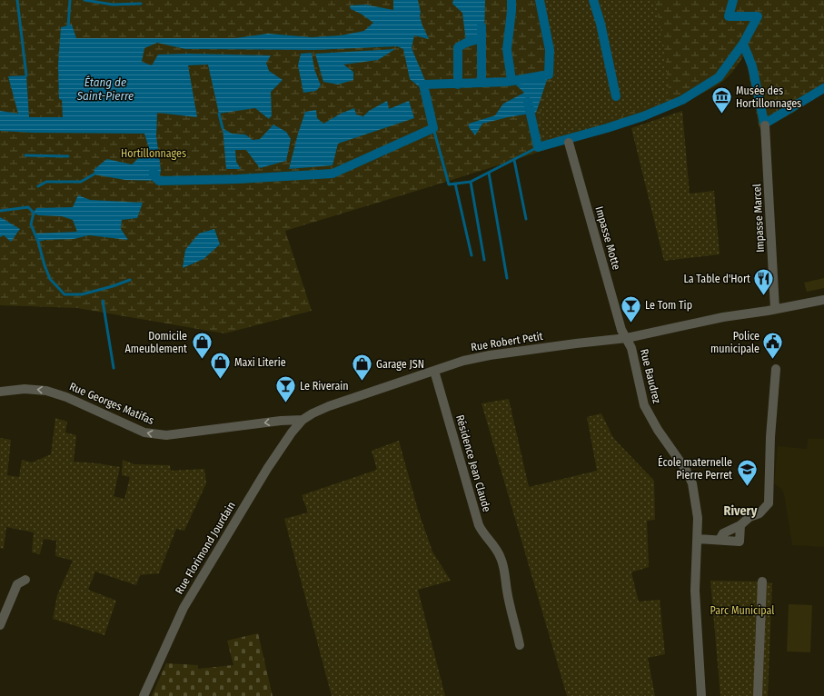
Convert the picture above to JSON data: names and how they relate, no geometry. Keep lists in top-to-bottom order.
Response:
{
  "streets": {
    "street": [
      "Impasse Marcel",
      "Impasse Motte",
      "Rue Robert Petit",
      "Rue Baudrez",
      "Rue Georges Matifas",
      "Résidence Jean Claude",
      "Rue Florimond Jourdain"
    ]
  },
  "crossings": [
    ["Impasse Marcel", "Rue Robert Petit"],
    ["Impasse Motte", "Rue Robert Petit"],
    ["Impasse Motte", "Rue Baudrez"],
    ["Rue Robert Petit", "Rue Baudrez"],
    ["Rue Robert Petit", "Rue Georges Matifas"],
    ["Rue Robert Petit", "Résidence Jean Claude"],
    ["Rue Robert Petit", "Rue Florimond Jourdain"],
    ["Rue Georges Matifas", "Rue Florimond Jourdain"]
  ],
  "one_way": ["Rue Georges Matifas"],
  "districts": ["Rivery"],
  "water": ["Étang de Saint-Pierre"],
  "parks": ["Hortillonnages", "Parc Municipal"],
  "places": {
    "museum": ["Musée des Hortillonnages"],
    "restaurant": ["La Table d'Hort"],
    "bar": ["Le Tom Tip", "Le Riverain"],
    "shop": ["Domicile Ameublement", "Maxi Literie", "Garage JSN"],
    "public building": ["Police municipale"],
    "school or university": ["École maternelle Pierre Perret"]
  }
}
